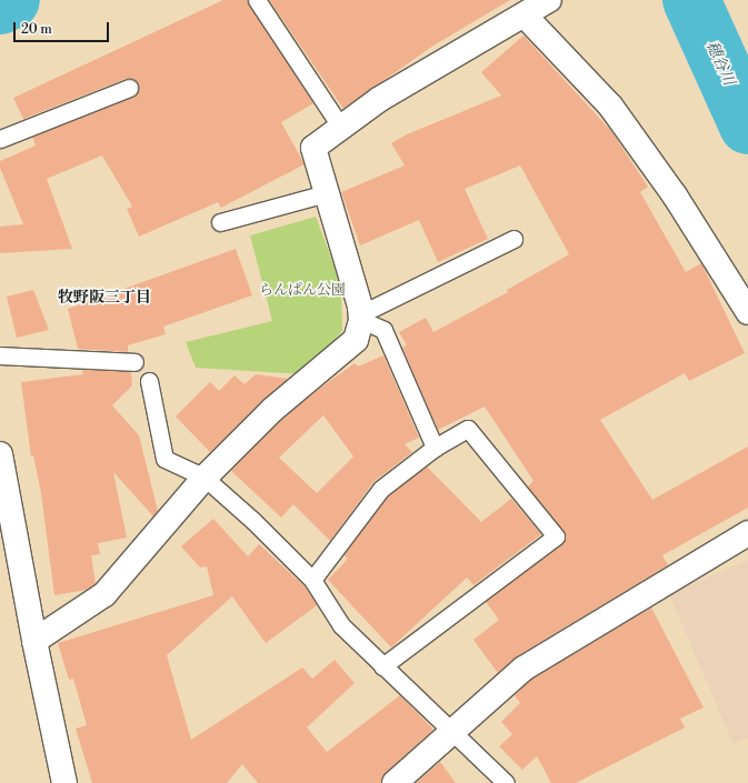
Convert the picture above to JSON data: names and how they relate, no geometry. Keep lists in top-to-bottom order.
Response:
{
  "districts": ["牧野阪三丁目"],
  "water": ["穂谷川"],
  "parks": ["らんぱん公園"],
  "scale_bar": "20 m"
}
